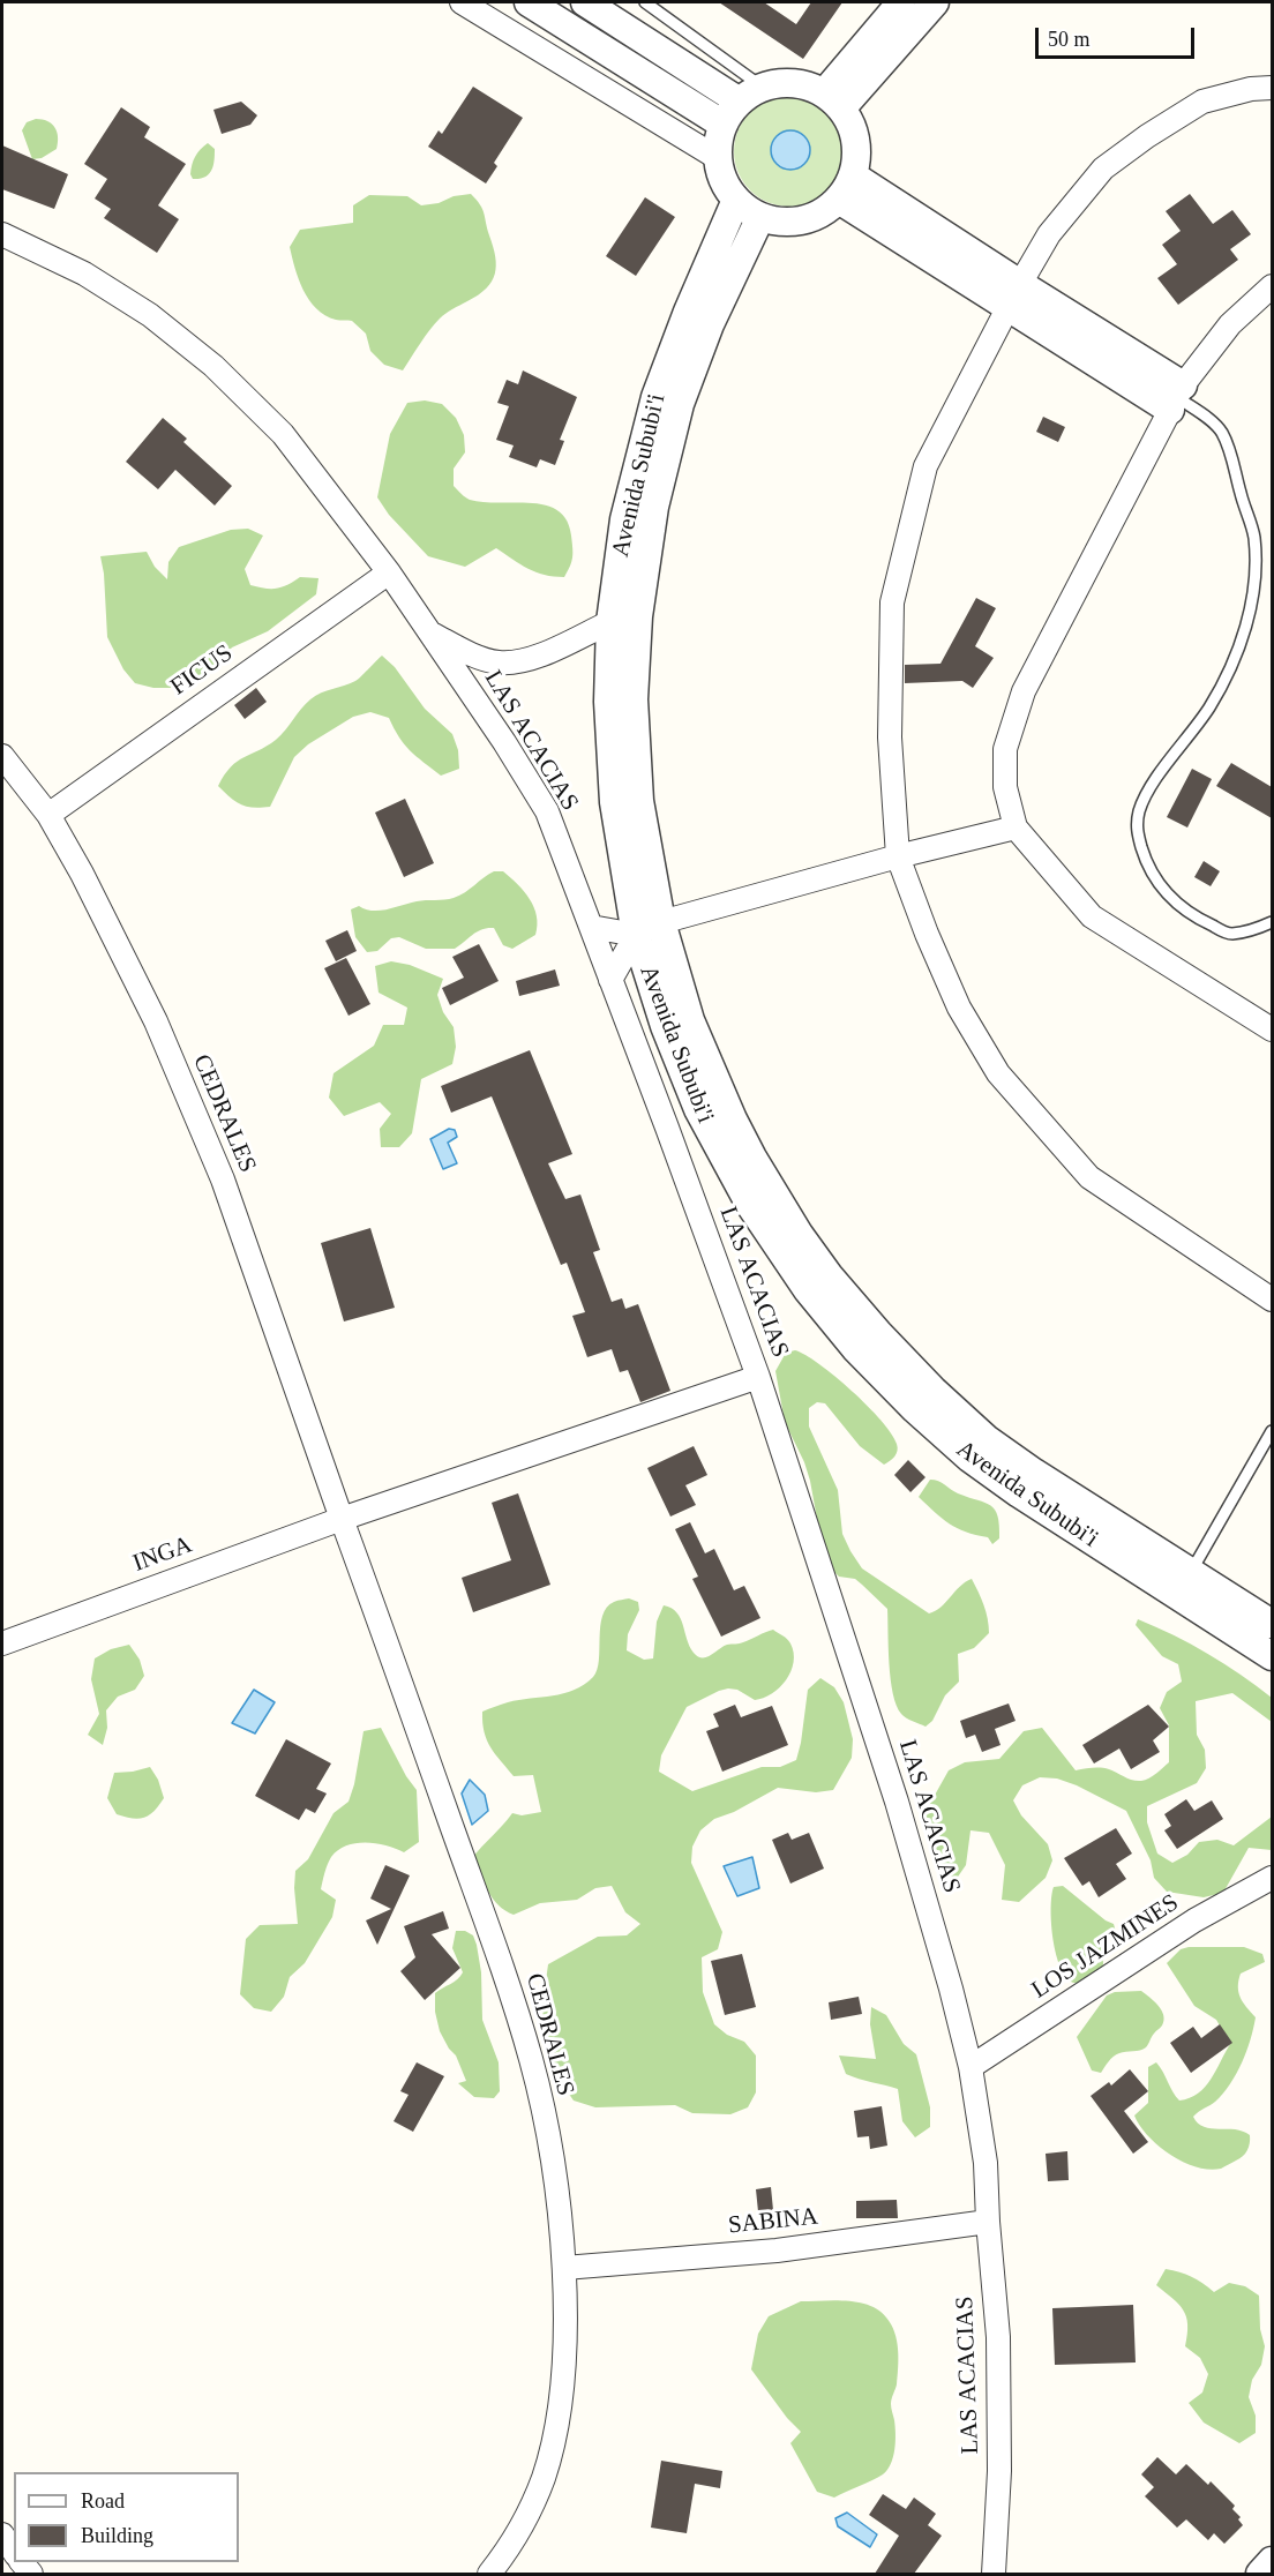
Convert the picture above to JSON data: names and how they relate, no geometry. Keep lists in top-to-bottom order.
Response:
{
  "streets": {
    "street": [
      "Avenida Sububi'i",
      "FICUS",
      "LAS ACACIAS",
      "CEDRALES",
      "INGA",
      "LOS JAZMINES",
      "SABINA"
    ]
  },
  "crossings": [
    ["FICUS", "LAS ACACIAS"],
    ["FICUS", "CEDRALES"],
    ["LAS ACACIAS", "LOS JAZMINES"],
    ["LAS ACACIAS", "SABINA"],
    ["CEDRALES", "INGA"],
    ["CEDRALES", "SABINA"]
  ],
  "legend": ["Road", "Building"],
  "scale_bar": "50 m"
}
